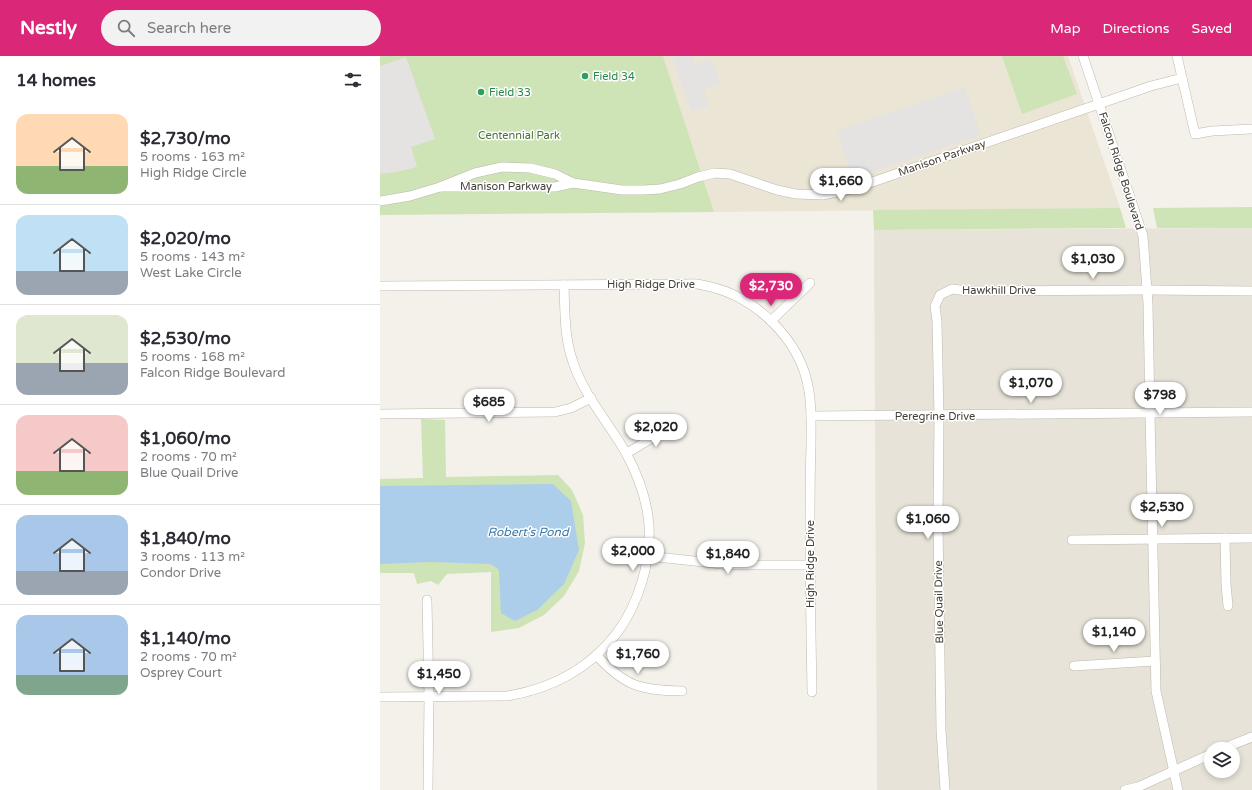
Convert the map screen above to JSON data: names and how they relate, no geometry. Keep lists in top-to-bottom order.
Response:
{
  "streets": {
    "street": [
      "Manison Parkway",
      "Falcon Ridge Boulevard",
      "High Ridge Drive",
      "Hawkhill Drive",
      "Peregrine Drive",
      "Blue Quail Drive"
    ]
  },
  "crossings": [
    ["Manison Parkway", "Falcon Ridge Boulevard"],
    ["Falcon Ridge Boulevard", "Hawkhill Drive"],
    ["Falcon Ridge Boulevard", "Peregrine Drive"],
    ["High Ridge Drive", "Peregrine Drive"],
    ["Hawkhill Drive", "Blue Quail Drive"],
    ["Peregrine Drive", "Blue Quail Drive"]
  ],
  "water": ["Robert's Pond"],
  "parks": ["Centennial Park"],
  "places": ["Field 34", "Field 33"],
  "page": {
    "header": "Nestly",
    "search": "Search here",
    "nav": ["Map", "Directions", "Saved"],
    "heading": "14 homes",
    "list": [
      {
        "name": "$2,730/mo",
        "note": "5 rooms · 163 m² · High Ridge Circle"
      },
      {
        "name": "$2,020/mo",
        "note": "5 rooms · 143 m² · West Lake Circle"
      },
      {
        "name": "$2,530/mo",
        "note": "5 rooms · 168 m² · Falcon Ridge Boulevard"
      },
      {
        "name": "$1,060/mo",
        "note": "2 rooms · 70 m² · Blue Quail Drive"
      },
      {
        "name": "$1,840/mo",
        "note": "3 rooms · 113 m² · Condor Drive"
      },
      {
        "name": "$1,140/mo",
        "note": "2 rooms · 70 m² · Osprey Court"
      }
    ],
    "price": [
      "$1,660",
      "$1,030",
      "$2,730",
      "$1,070",
      "$798",
      "$685",
      "$2,020",
      "$2,530",
      "$1,060",
      "$2,000",
      "$1,840",
      "$1,140",
      "$1,760",
      "$1,450"
    ]
  }
}
